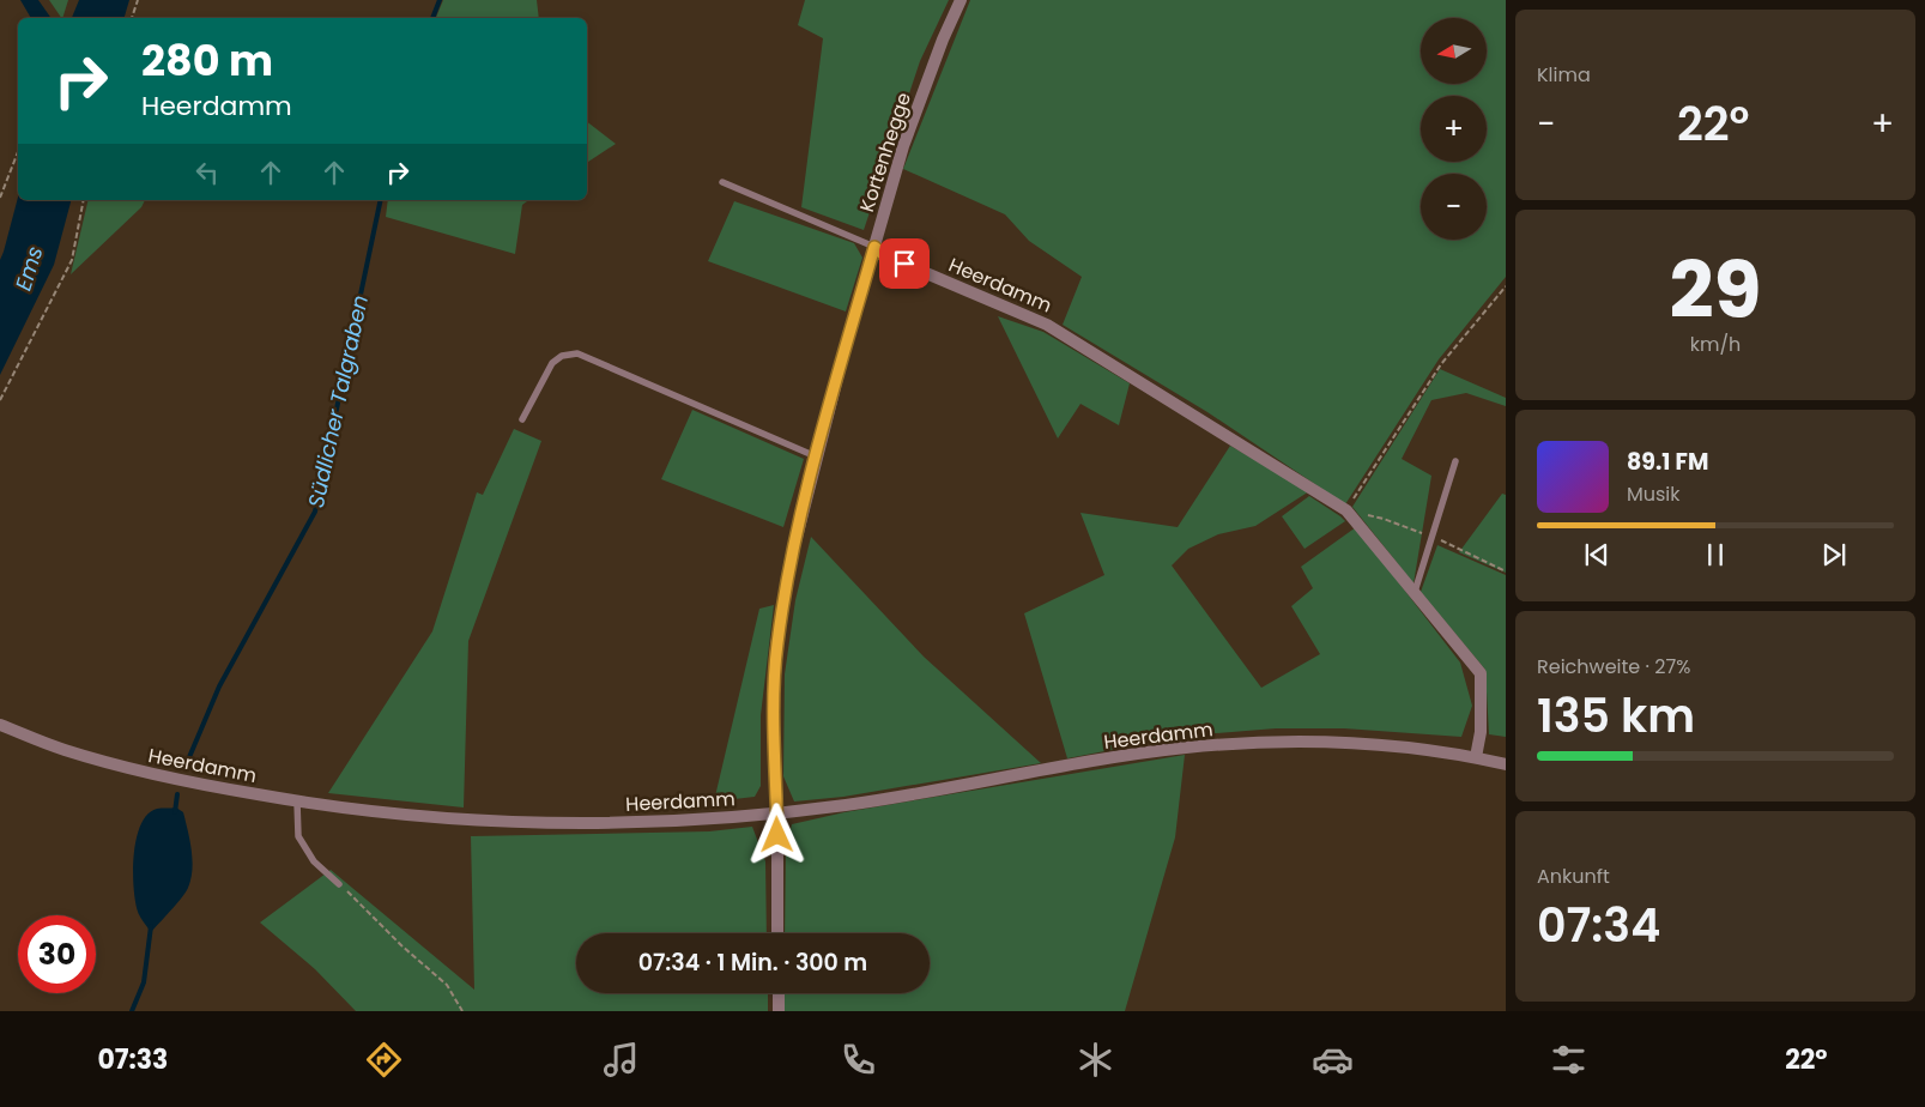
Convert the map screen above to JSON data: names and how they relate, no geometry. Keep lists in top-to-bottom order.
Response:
{
  "streets": {
    "street": ["Kortenhegge", "Heerdamm"]
  },
  "crossings": [
    ["Kortenhegge", "Heerdamm"]
  ],
  "water": ["Ems", "Südlicher Talgraben"],
  "north": "left",
  "page": {
    "tile": [
      "Klima",
      ["29", "km/h"],
      ["Reichweite · 27%", "135 km"],
      ["Ankunft", "07:34"]
    ],
    "map_buttons": ["+", "−"],
    "turn": ["280 m", "Heerdamm"],
    "heat": ["−", "22°", "+"],
    "song": ["89.1 FM", "Musik"],
    "limit": "30",
    "trip": "07:34 · 1 Min. · 300 m",
    "tabs": ["07:33", "22°"]
  }
}
